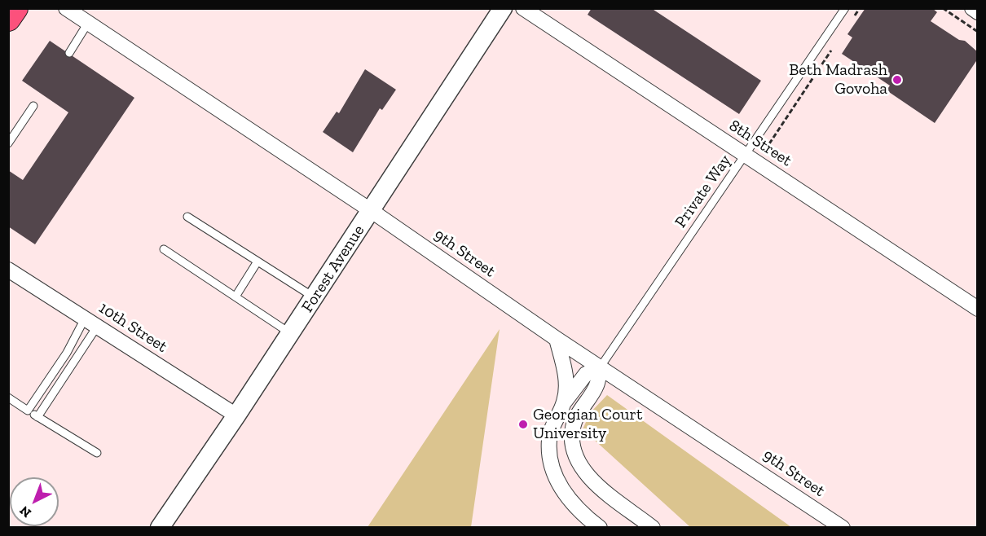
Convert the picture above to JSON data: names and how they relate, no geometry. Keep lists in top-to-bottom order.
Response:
{
  "streets": {
    "street": [
      "8th Street",
      "9th Street",
      "Forest Avenue",
      "10th Street"
    ],
    "lane": ["Private Way"]
  },
  "crossings": [
    ["8th Street", "Private Way"],
    ["Private Way", "9th Street"],
    ["9th Street", "Forest Avenue"],
    ["Forest Avenue", "10th Street"]
  ],
  "places": ["Beth Madrash Govoha", "Georgian Court University"],
  "north": "bottom left"
}
